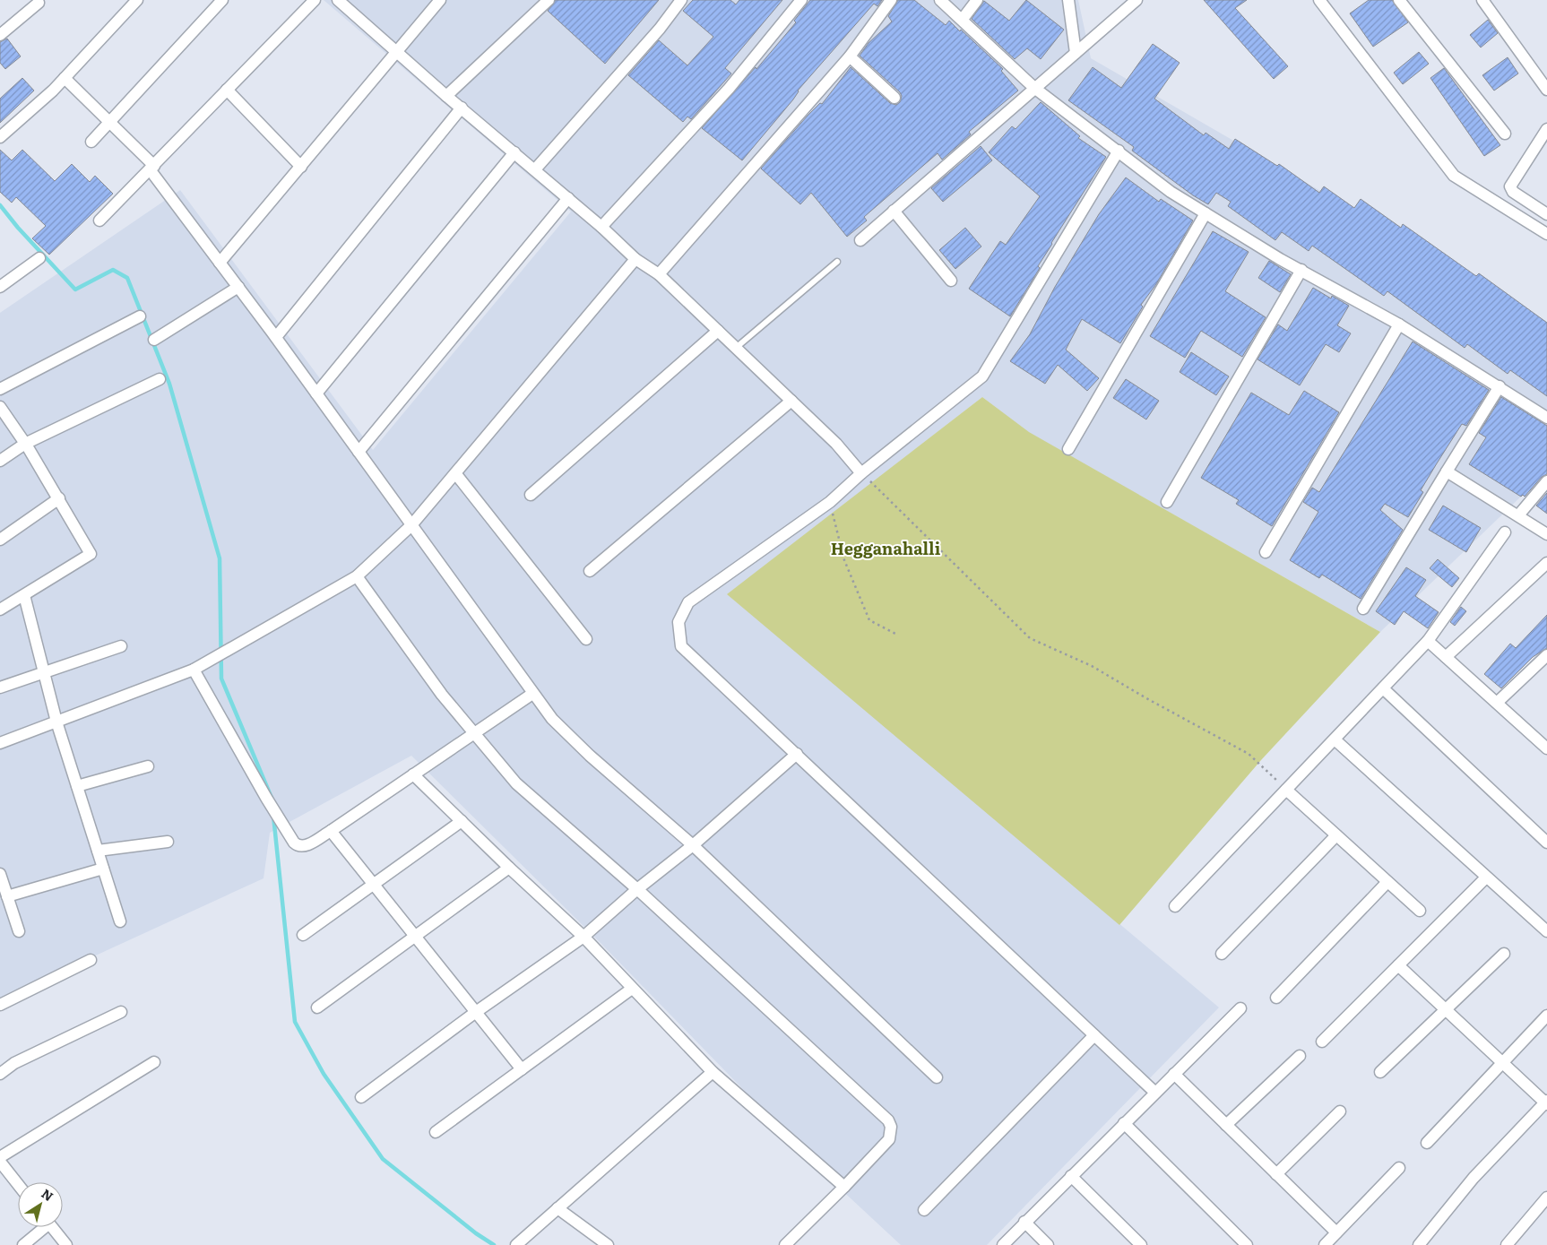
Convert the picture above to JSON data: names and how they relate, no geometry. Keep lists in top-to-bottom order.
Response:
{
  "districts": ["Hegganahalli"],
  "north": "top right"
}
